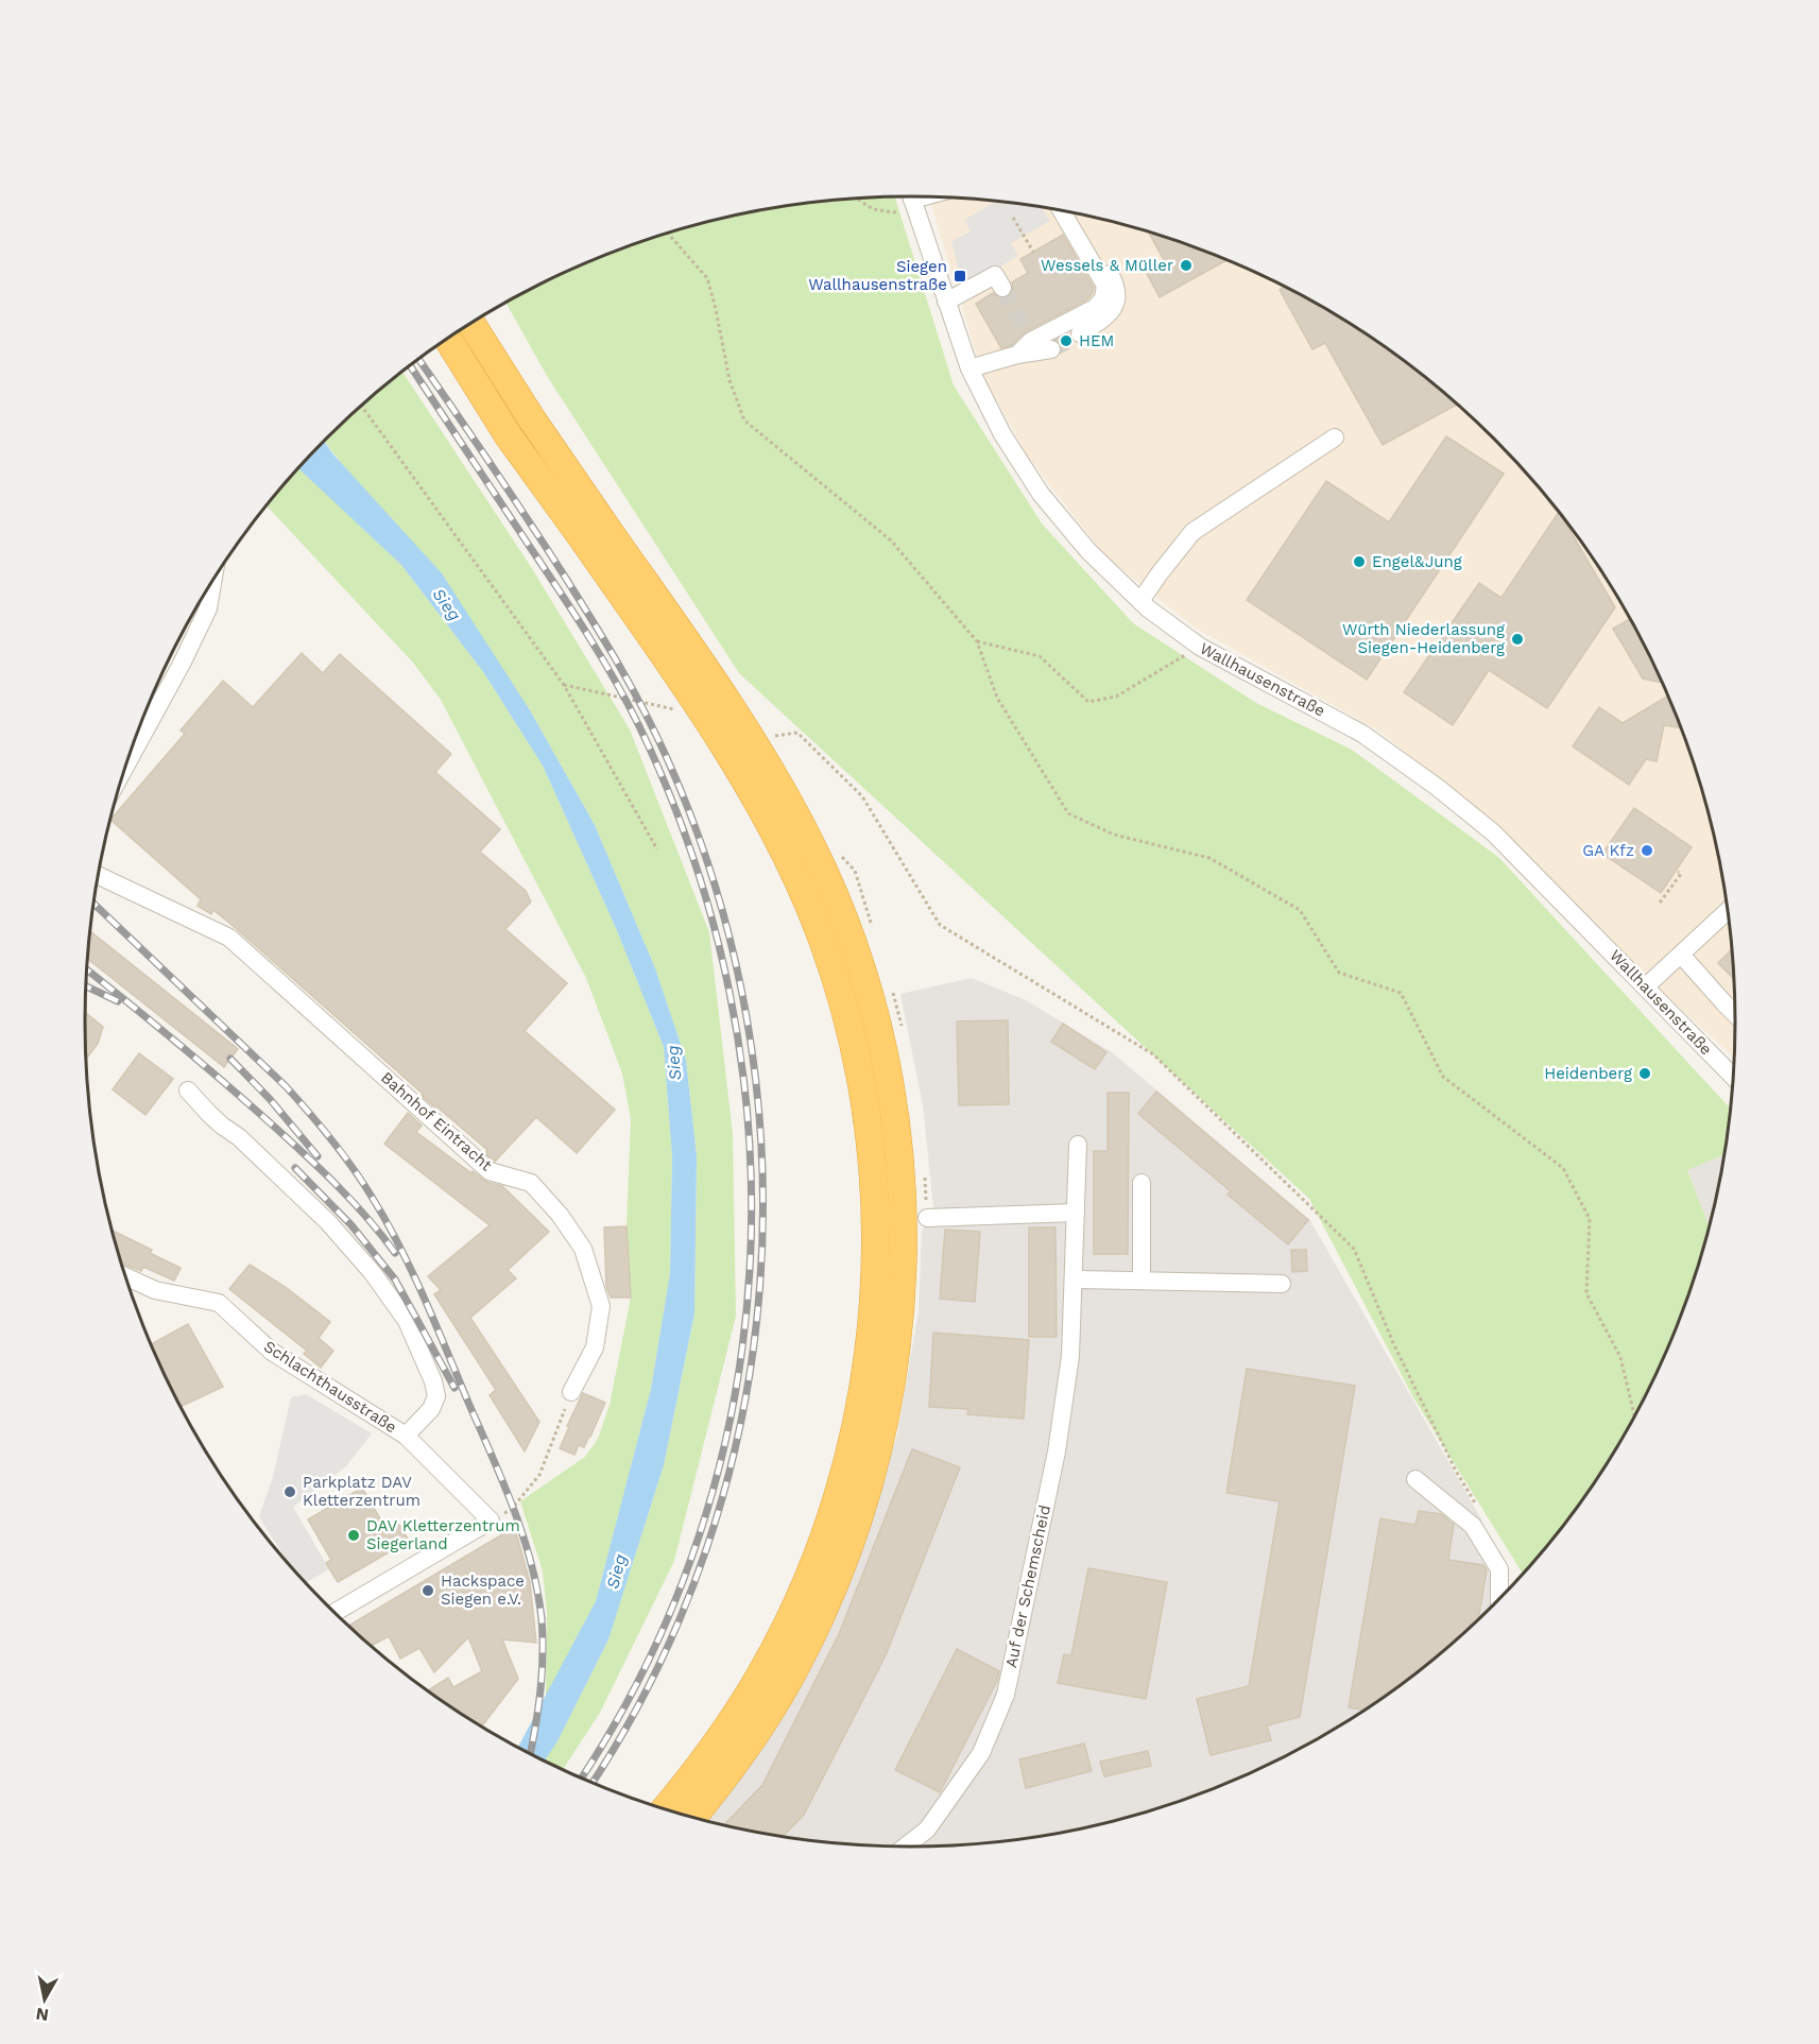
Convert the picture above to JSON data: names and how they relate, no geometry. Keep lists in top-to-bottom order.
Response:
{
  "streets": {
    "street": [
      "Wallhausenstraße",
      "Bahnhof Eintracht",
      "Schlachthausstraße",
      "Auf der Schemscheid"
    ]
  },
  "water": ["Sieg"],
  "places": {
    "other": [
      "Wessels & Müller",
      "HEM",
      "Engel&Jung",
      "Würth Niederlassung Siegen-Heidenberg",
      "GA Kfz",
      "Heidenberg",
      "Parkplatz DAV Kletterzentrum",
      "DAV Kletterzentrum Siegerland",
      "Hackspace Siegen e.V."
    ],
    "transit": ["Siegen Wallhausenstraße"]
  },
  "north": "bottom"
}
